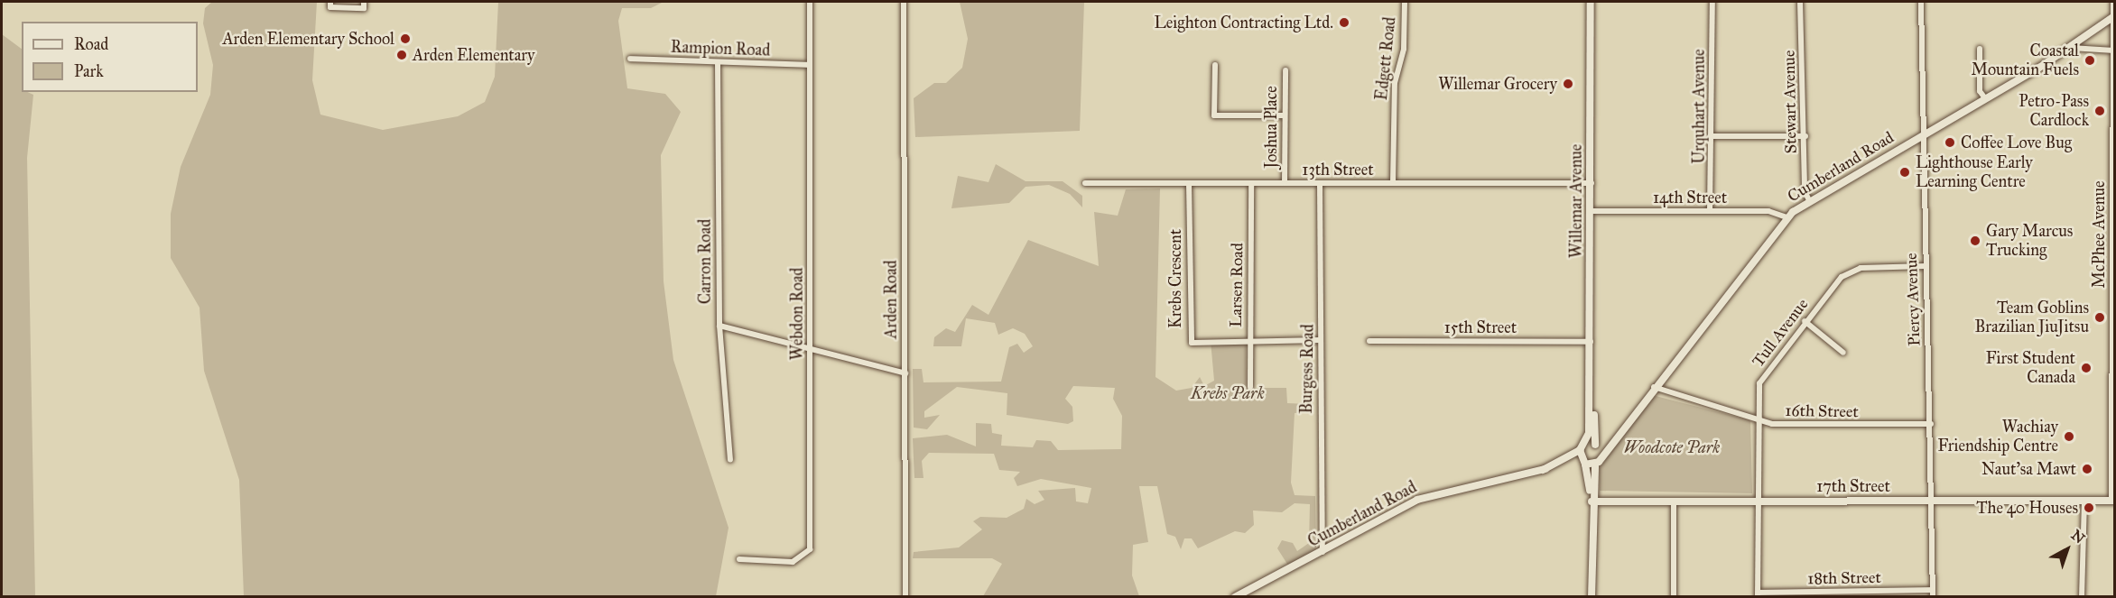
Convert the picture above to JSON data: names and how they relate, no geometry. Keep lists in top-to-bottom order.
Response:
{
  "streets": {
    "street": [
      "Rampion Road",
      "Edgett Road",
      "Stewart Avenue",
      "Urquhart Avenue",
      "Joshua Place",
      "Cumberland Road",
      "13th Street",
      "14th Street",
      "Willemar Avenue",
      "McPhee Avenue",
      "Carron Road",
      "Krebs Crescent",
      "Larsen Road",
      "Arden Road",
      "Piercy Avenue",
      "Webdon Road",
      "15th Street",
      "Tull Avenue",
      "Burgess Road",
      "16th Street",
      "17th Street",
      "18th Street"
    ]
  },
  "crossings": [
    ["Rampion Road", "Carron Road"],
    ["Rampion Road", "Webdon Road"],
    ["Edgett Road", "13th Street"],
    ["Stewart Avenue", "Cumberland Road"],
    ["Urquhart Avenue", "14th Street"],
    ["Joshua Place", "13th Street"],
    ["Cumberland Road", "14th Street"],
    ["Cumberland Road", "Willemar Avenue"],
    ["Cumberland Road", "McPhee Avenue"],
    ["Cumberland Road", "Piercy Avenue"],
    ["Cumberland Road", "Burgess Road"],
    ["Cumberland Road", "16th Street"],
    ["13th Street", "Willemar Avenue"],
    ["13th Street", "Krebs Crescent"],
    ["13th Street", "Larsen Road"],
    ["13th Street", "Burgess Road"],
    ["14th Street", "Willemar Avenue"],
    ["Willemar Avenue", "15th Street"],
    ["McPhee Avenue", "17th Street"],
    ["Krebs Crescent", "Larsen Road"],
    ["Krebs Crescent", "Burgess Road"],
    ["Piercy Avenue", "Tull Avenue"],
    ["Piercy Avenue", "16th Street"],
    ["Piercy Avenue", "17th Street"],
    ["Piercy Avenue", "18th Street"],
    ["Tull Avenue", "16th Street"],
    ["Tull Avenue", "17th Street"],
    ["Tull Avenue", "18th Street"]
  ],
  "parks": ["Krebs Park", "Woodcote Park"],
  "places": [
    "Leighton Contracting Ltd.",
    "Arden Elementary School",
    "Arden Elementary",
    "Coastal Mountain Fuels",
    "Willemar Grocery",
    "Petro-Pass Cardlock",
    "Coffee Love Bug",
    "Lighthouse Early Learning Centre",
    "Gary Marcus Trucking",
    "Team Goblins Brazilian JiuJitsu",
    "First Student Canada",
    "Wachiay Friendship Centre",
    "Naut’sa Mawt",
    "The 40 Houses"
  ],
  "legend": ["Road", "Park"],
  "north": "top right"
}
